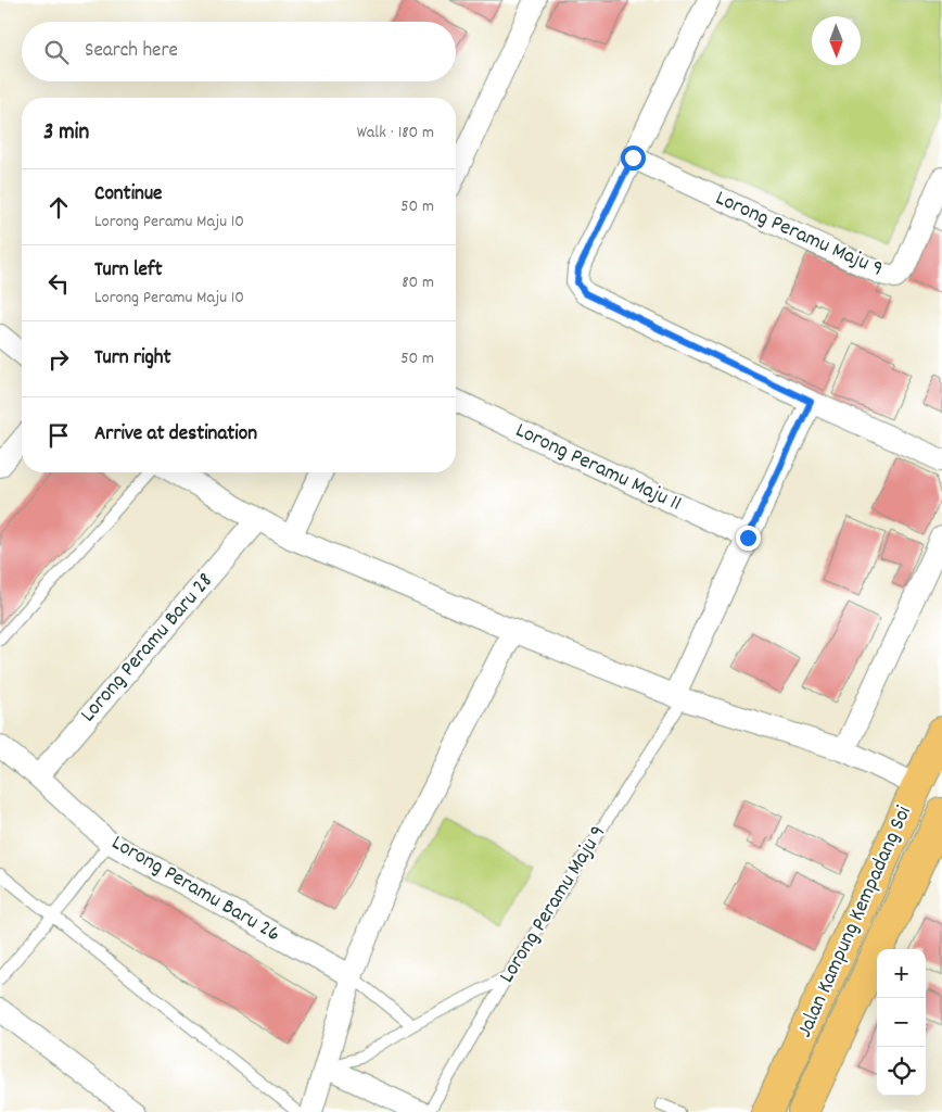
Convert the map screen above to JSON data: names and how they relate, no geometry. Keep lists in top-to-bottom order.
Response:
{
  "streets": {
    "highway": ["Jalan Kampung Kempadang Soi"],
    "street": [
      "Lorong Peramu Maju 9",
      "Lorong Peramu Maju 11",
      "Lorong Peramu Baru 28",
      "Lorong Peramu Baru 26"
    ]
  },
  "crossings": [
    ["Lorong Peramu Baru 28", "Lorong Peramu Baru 26"]
  ],
  "north": "bottom",
  "page": {
    "search": "Search here",
    "heading": ["3 min", "Walk · 180 m"],
    "list": [
      ["Continue", "Lorong Peramu Maju 10", "50 m"],
      ["Turn left", "Lorong Peramu Maju 10", "80 m"],
      ["Turn right", "50 m"],
      "Arrive at destination"
    ],
    "map_buttons": ["+", "−"]
  }
}
